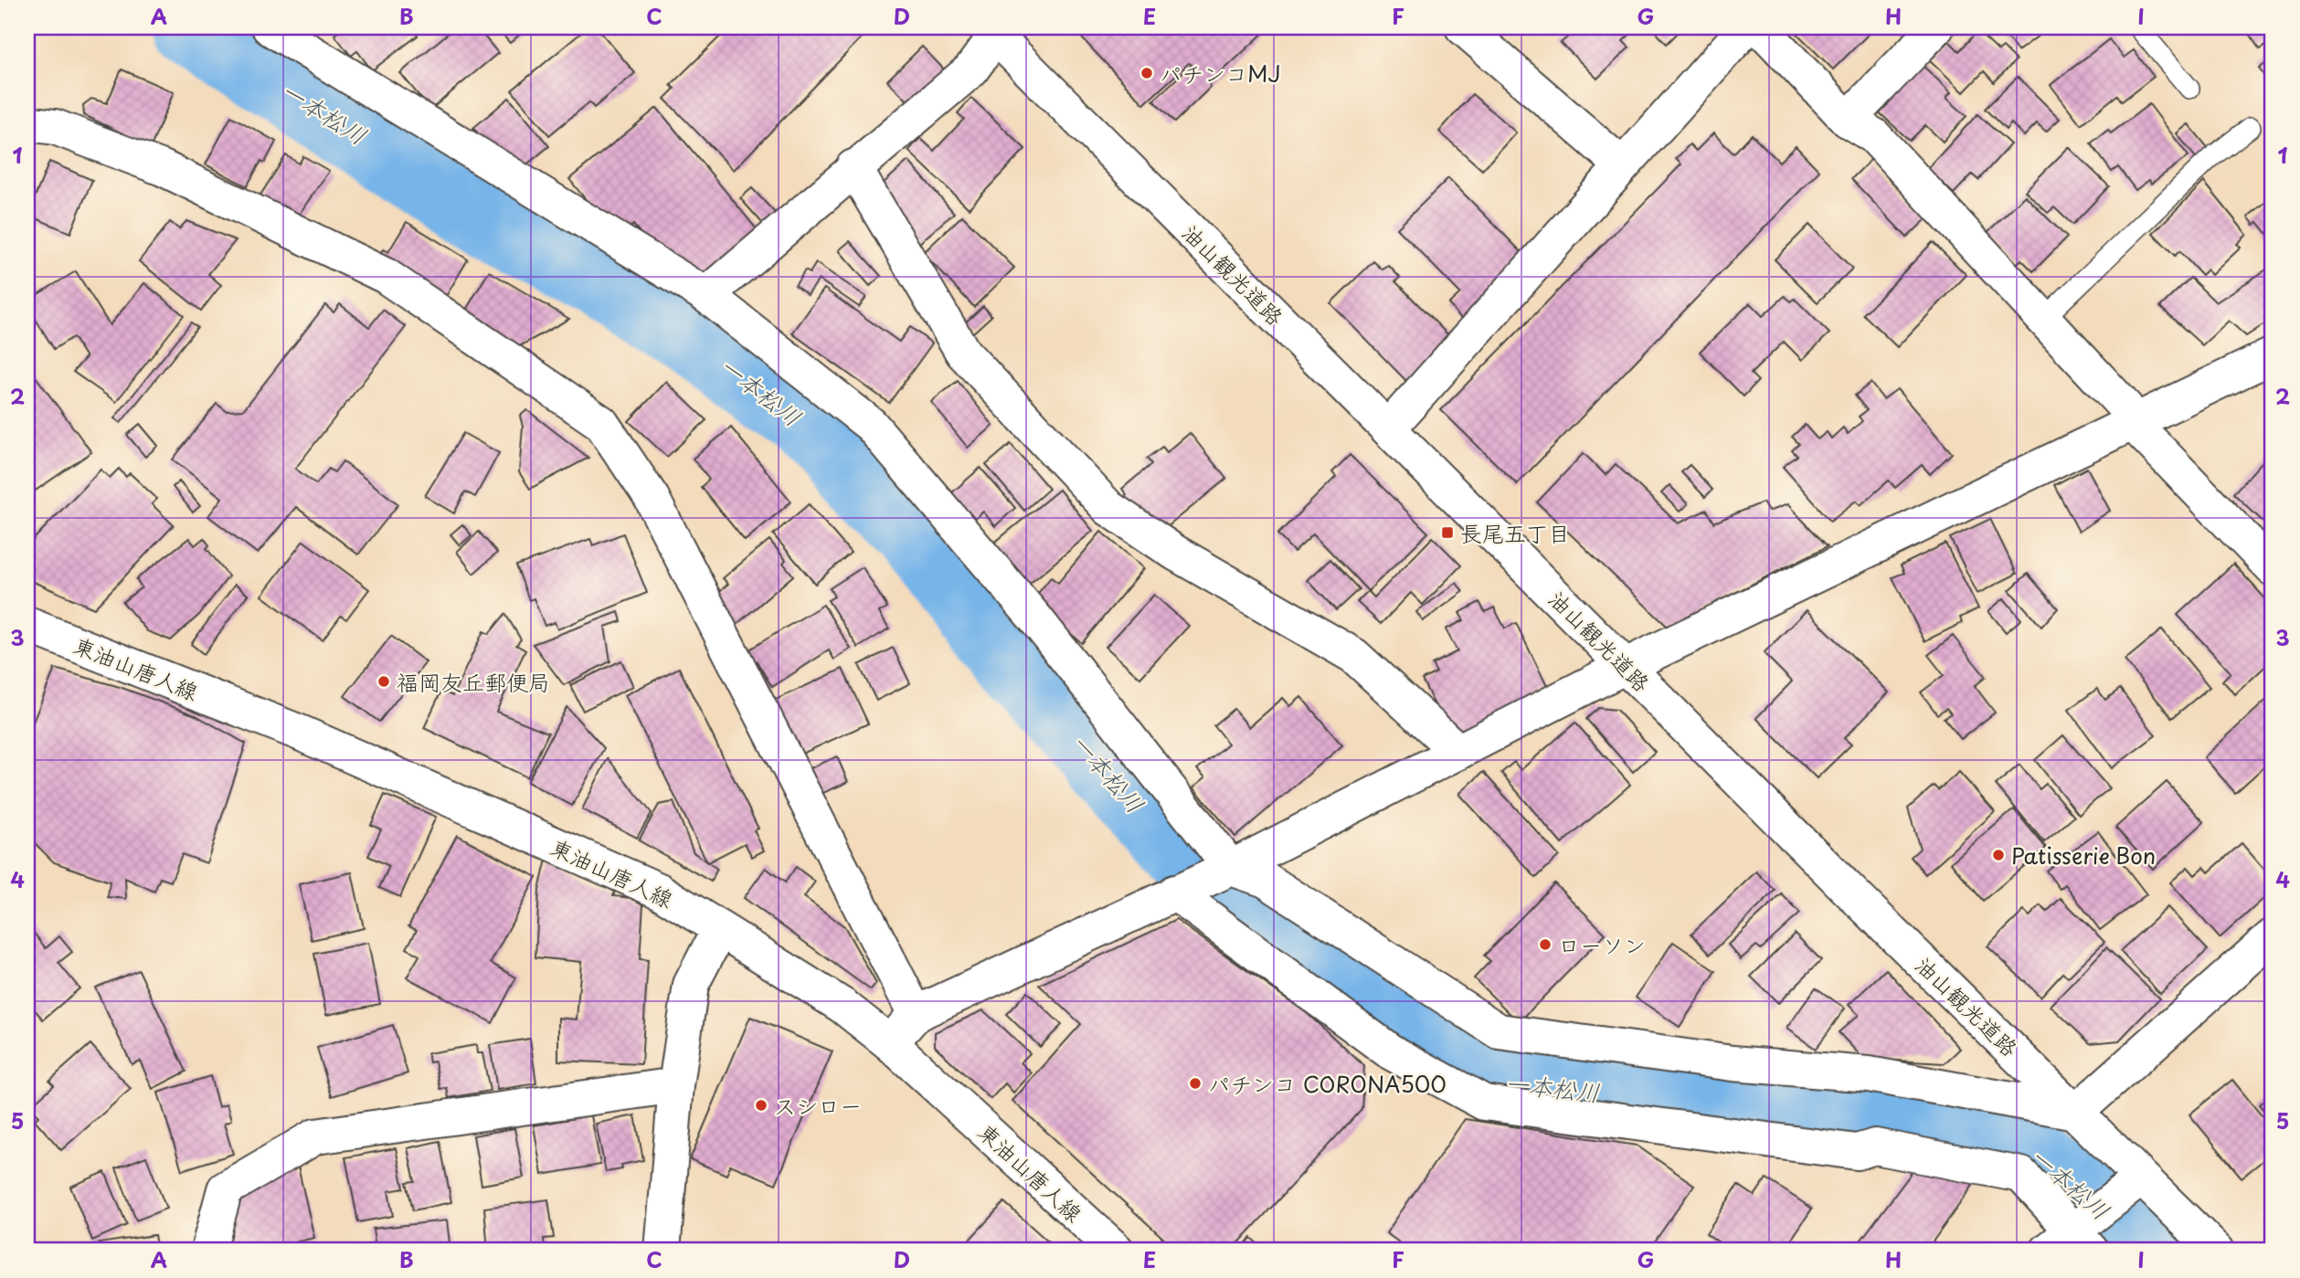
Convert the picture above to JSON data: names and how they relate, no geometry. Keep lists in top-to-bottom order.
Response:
{
  "streets": {
    "street": ["油山観光道路", "東油山唐人線"]
  },
  "water": ["一本松川"],
  "places": {
    "other": [
      "パチンコMJ",
      "福岡友丘郵便局",
      "Patisserie Bon",
      "ローソン",
      "パチンコ CORONA500",
      "スシロー"
    ],
    "transit": ["長尾五丁目"]
  },
  "grid": {
    "columns": [
      "A",
      "B",
      "C",
      "D",
      "E",
      "F",
      "G",
      "H",
      "I"
    ],
    "rows": [
      "1",
      "2",
      "3",
      "4",
      "5"
    ]
  }
}
